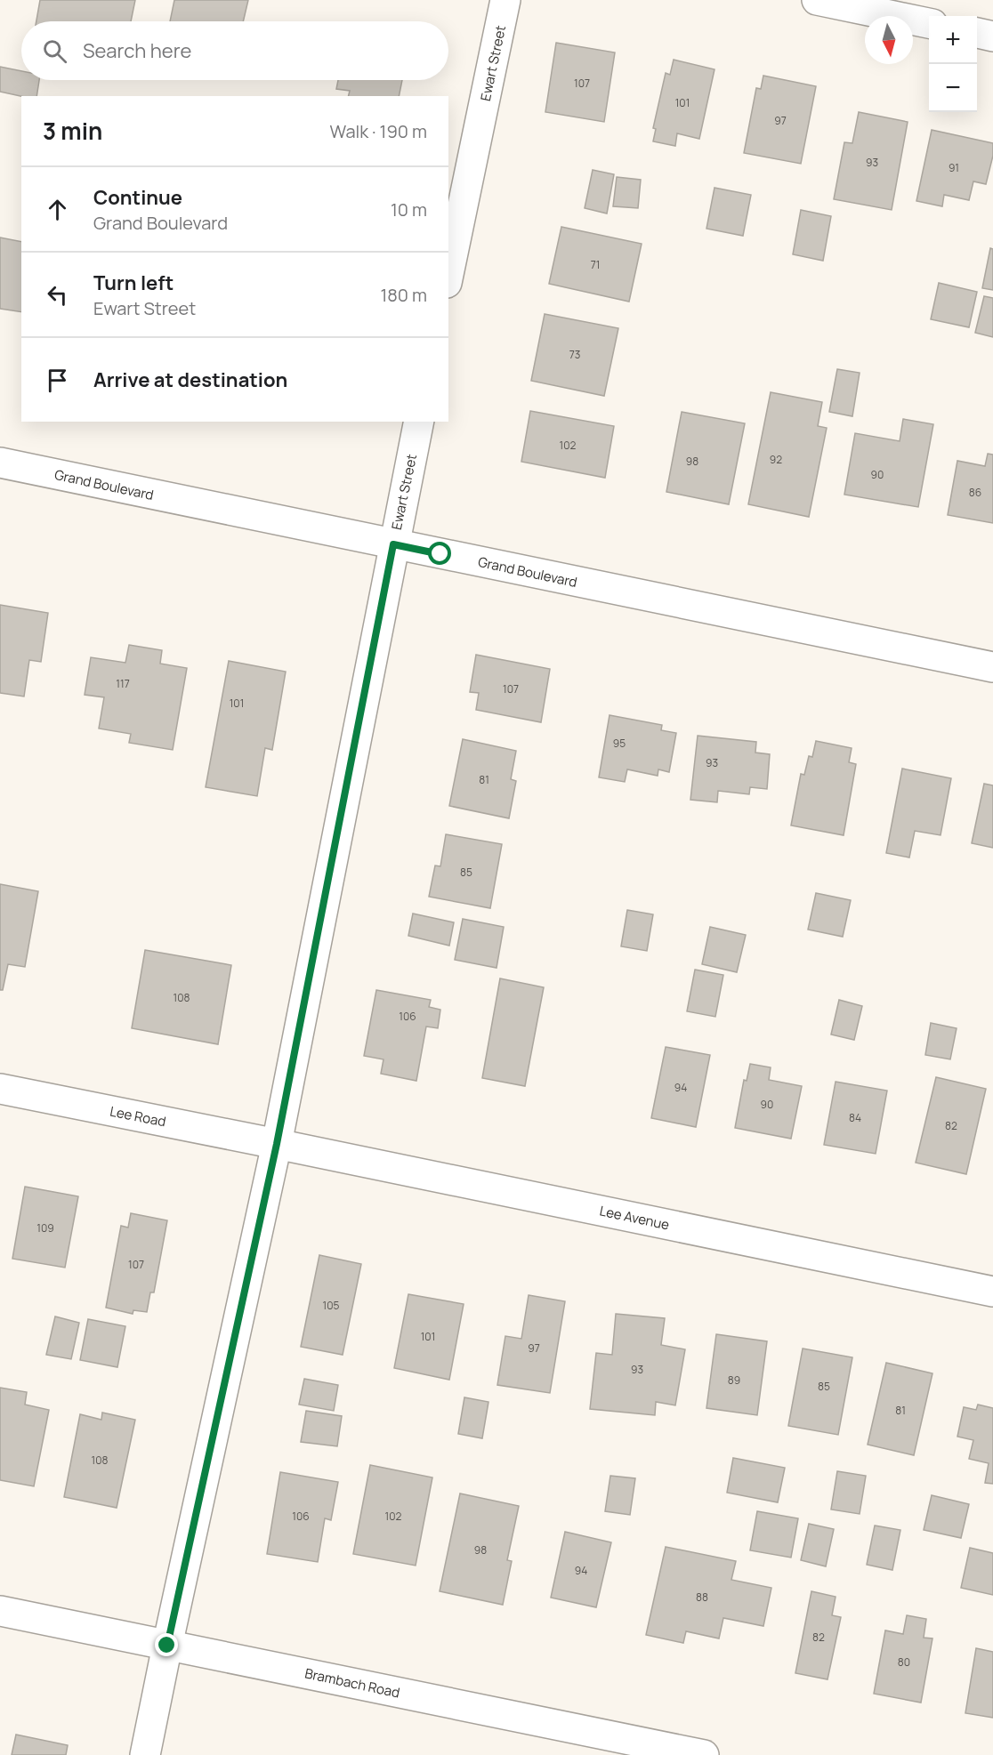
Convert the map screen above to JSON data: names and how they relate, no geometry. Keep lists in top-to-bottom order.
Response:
{
  "streets": {
    "street": [
      "Ewart Street",
      "Grand Boulevard",
      "Lee Road",
      "Lee Avenue",
      "Brambach Road"
    ]
  },
  "crossings": [
    ["Ewart Street", "Grand Boulevard"],
    ["Ewart Street", "Lee Road"],
    ["Ewart Street", "Lee Avenue"],
    ["Ewart Street", "Brambach Road"],
    ["Lee Road", "Lee Avenue"]
  ],
  "house_numbers": [
    "107",
    "101",
    "97",
    "93",
    "91",
    "71",
    "73",
    "102",
    "92",
    "98",
    "90",
    "86",
    "117",
    "107",
    "101",
    "95",
    "93",
    "81",
    "85",
    "108",
    "106",
    "94",
    "90",
    "84",
    "82",
    "109",
    "107",
    "105",
    "101",
    "97",
    "93",
    "89",
    "85",
    "81",
    "108",
    "106",
    "102",
    "98",
    "94",
    "88",
    "82",
    "80"
  ],
  "north": "bottom",
  "page": {
    "map_buttons": ["+", "−"],
    "search": "Search here",
    "heading": ["3 min", "Walk · 190 m"],
    "list": [
      ["Continue", "Grand Boulevard", "10 m"],
      ["Turn left", "Ewart Street", "180 m"],
      "Arrive at destination"
    ]
  }
}
